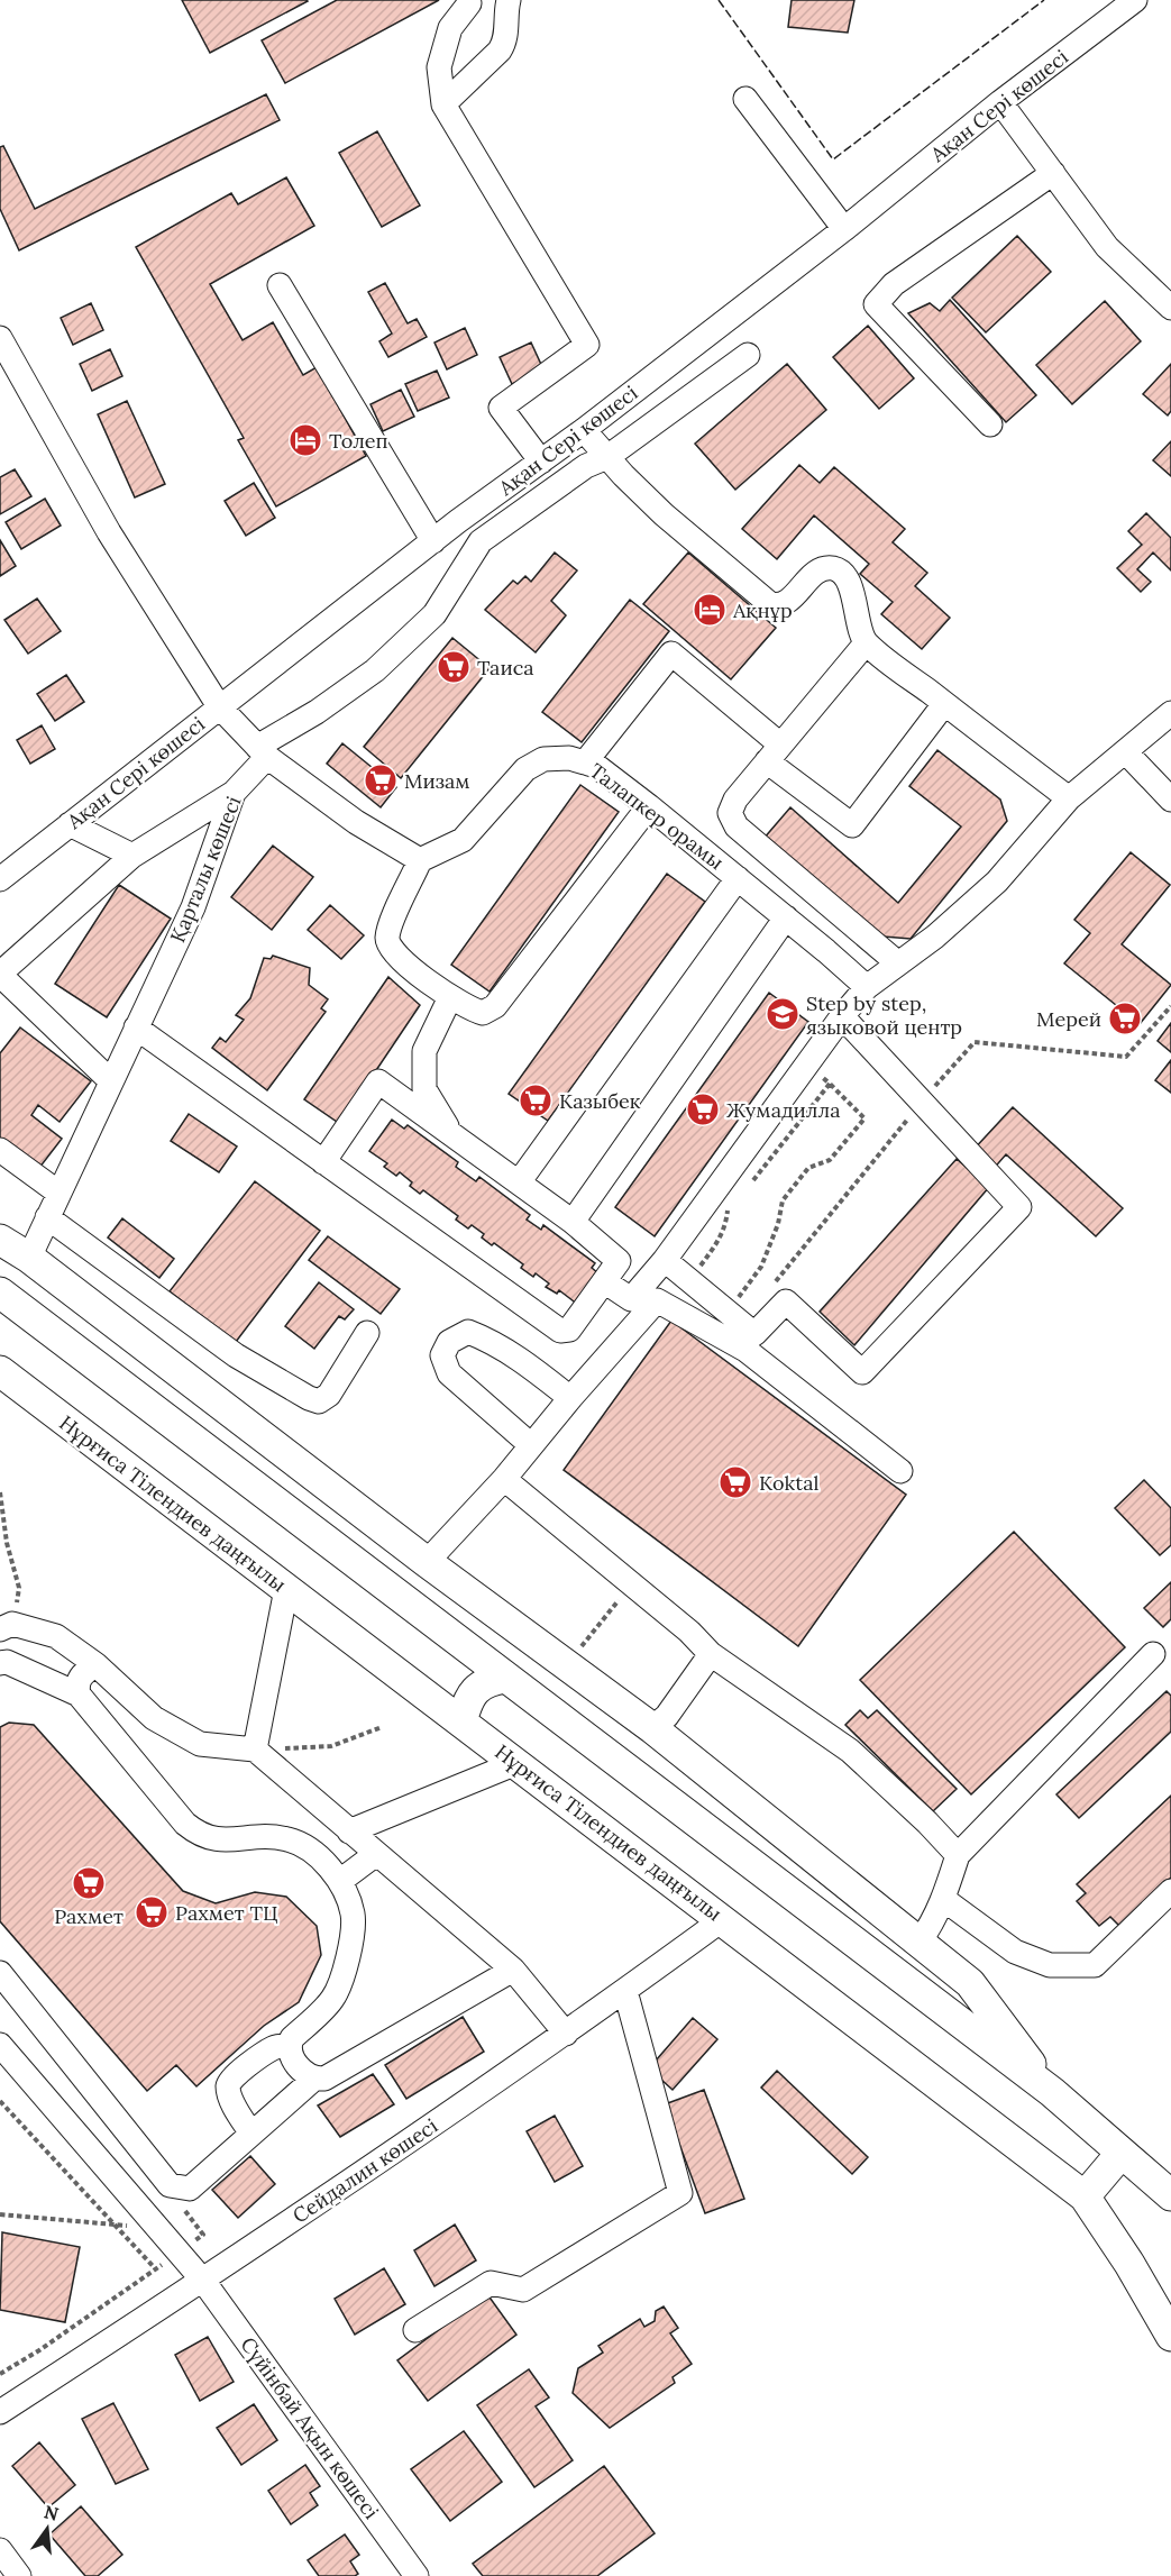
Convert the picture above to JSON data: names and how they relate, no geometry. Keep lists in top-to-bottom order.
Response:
{
  "streets": {
    "main road": ["Нұрғиса Тілендиев даңғылы"],
    "street": [
      "Ақан Сері көшесі",
      "Талапкер орамы",
      "Қарталы көшесі",
      "Сейдалин көшесі",
      "Сүйінбай Ақын көшесі"
    ]
  },
  "crossings": [
    ["Нұрғиса Тілендиев даңғылы", "Сейдалин көшесі"],
    ["Сейдалин көшесі", "Сүйінбай Ақын көшесі"]
  ],
  "places": {
    "hotel": ["Толеп", "Ақнұр"],
    "supermarket": [
      "Таиса",
      "Мизам",
      "Мерей",
      "Казыбек",
      "Жумадилла",
      "Koktal",
      "Рахмет",
      "Рахмет ТЦ"
    ],
    "school or university": ["Step by step, языковой центр"]
  },
  "north": "top"
}
